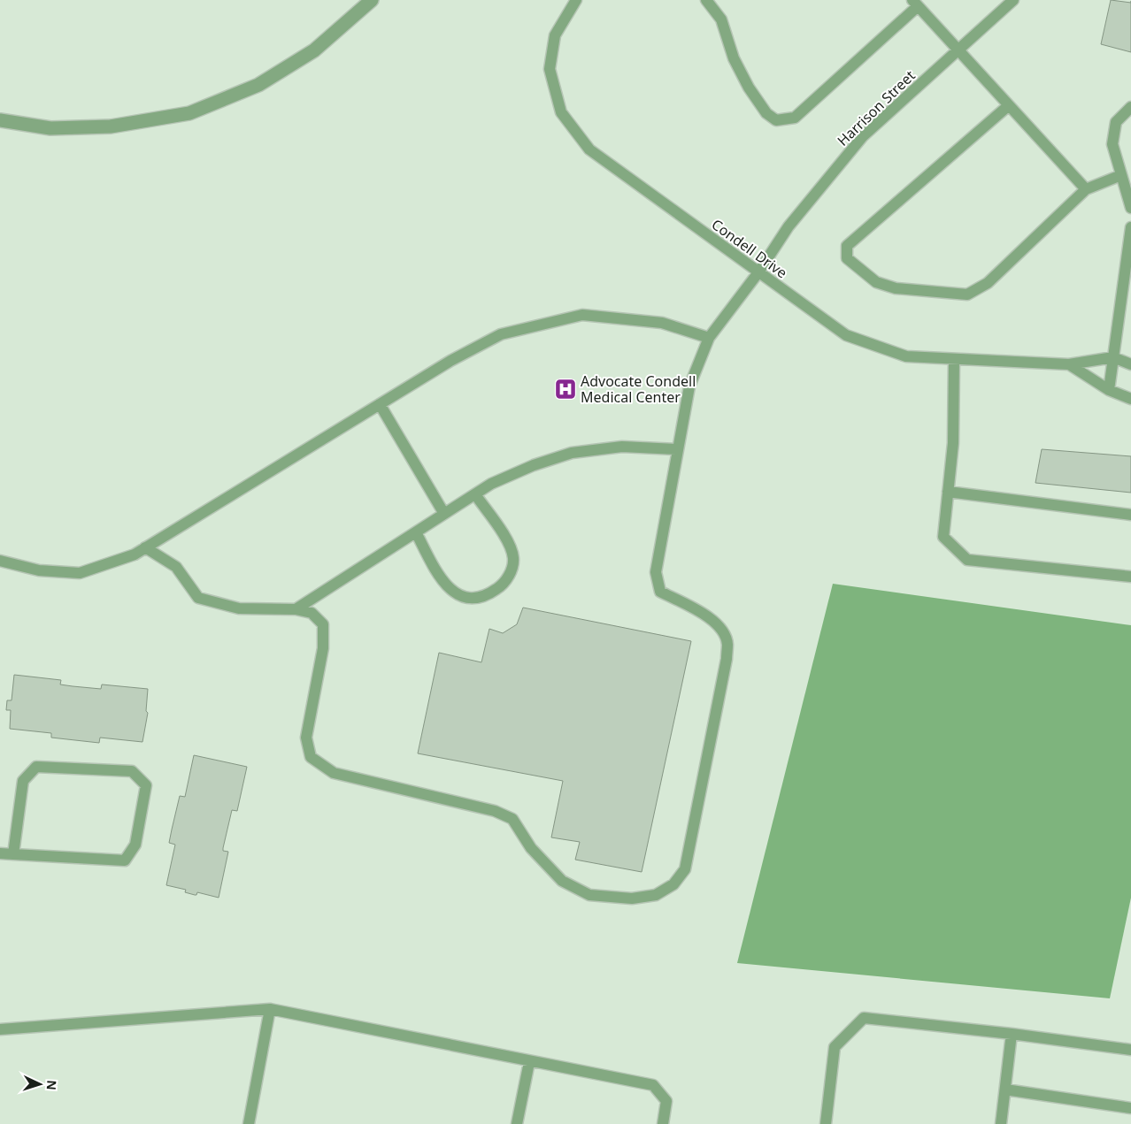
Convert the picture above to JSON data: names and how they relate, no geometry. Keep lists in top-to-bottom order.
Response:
{
  "streets": {
    "lane": ["Harrison Street", "Condell Drive"]
  },
  "crossings": [
    ["Harrison Street", "Condell Drive"]
  ],
  "places": {
    "hospital": ["Advocate Condell Medical Center"]
  },
  "north": "right"
}
